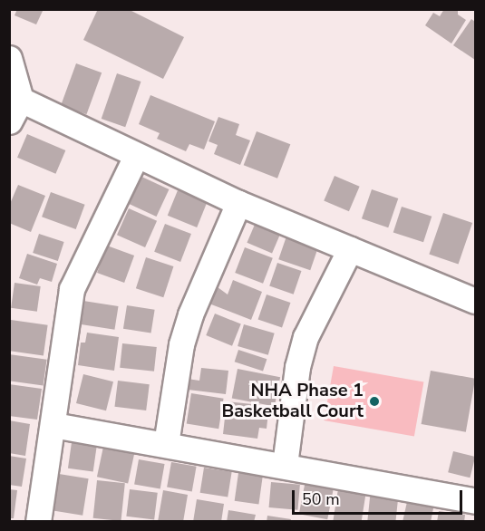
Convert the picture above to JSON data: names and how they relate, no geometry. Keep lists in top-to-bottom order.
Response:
{
  "places": ["NHA Phase 1 Basketball Court"],
  "scale_bar": "50 m"
}
